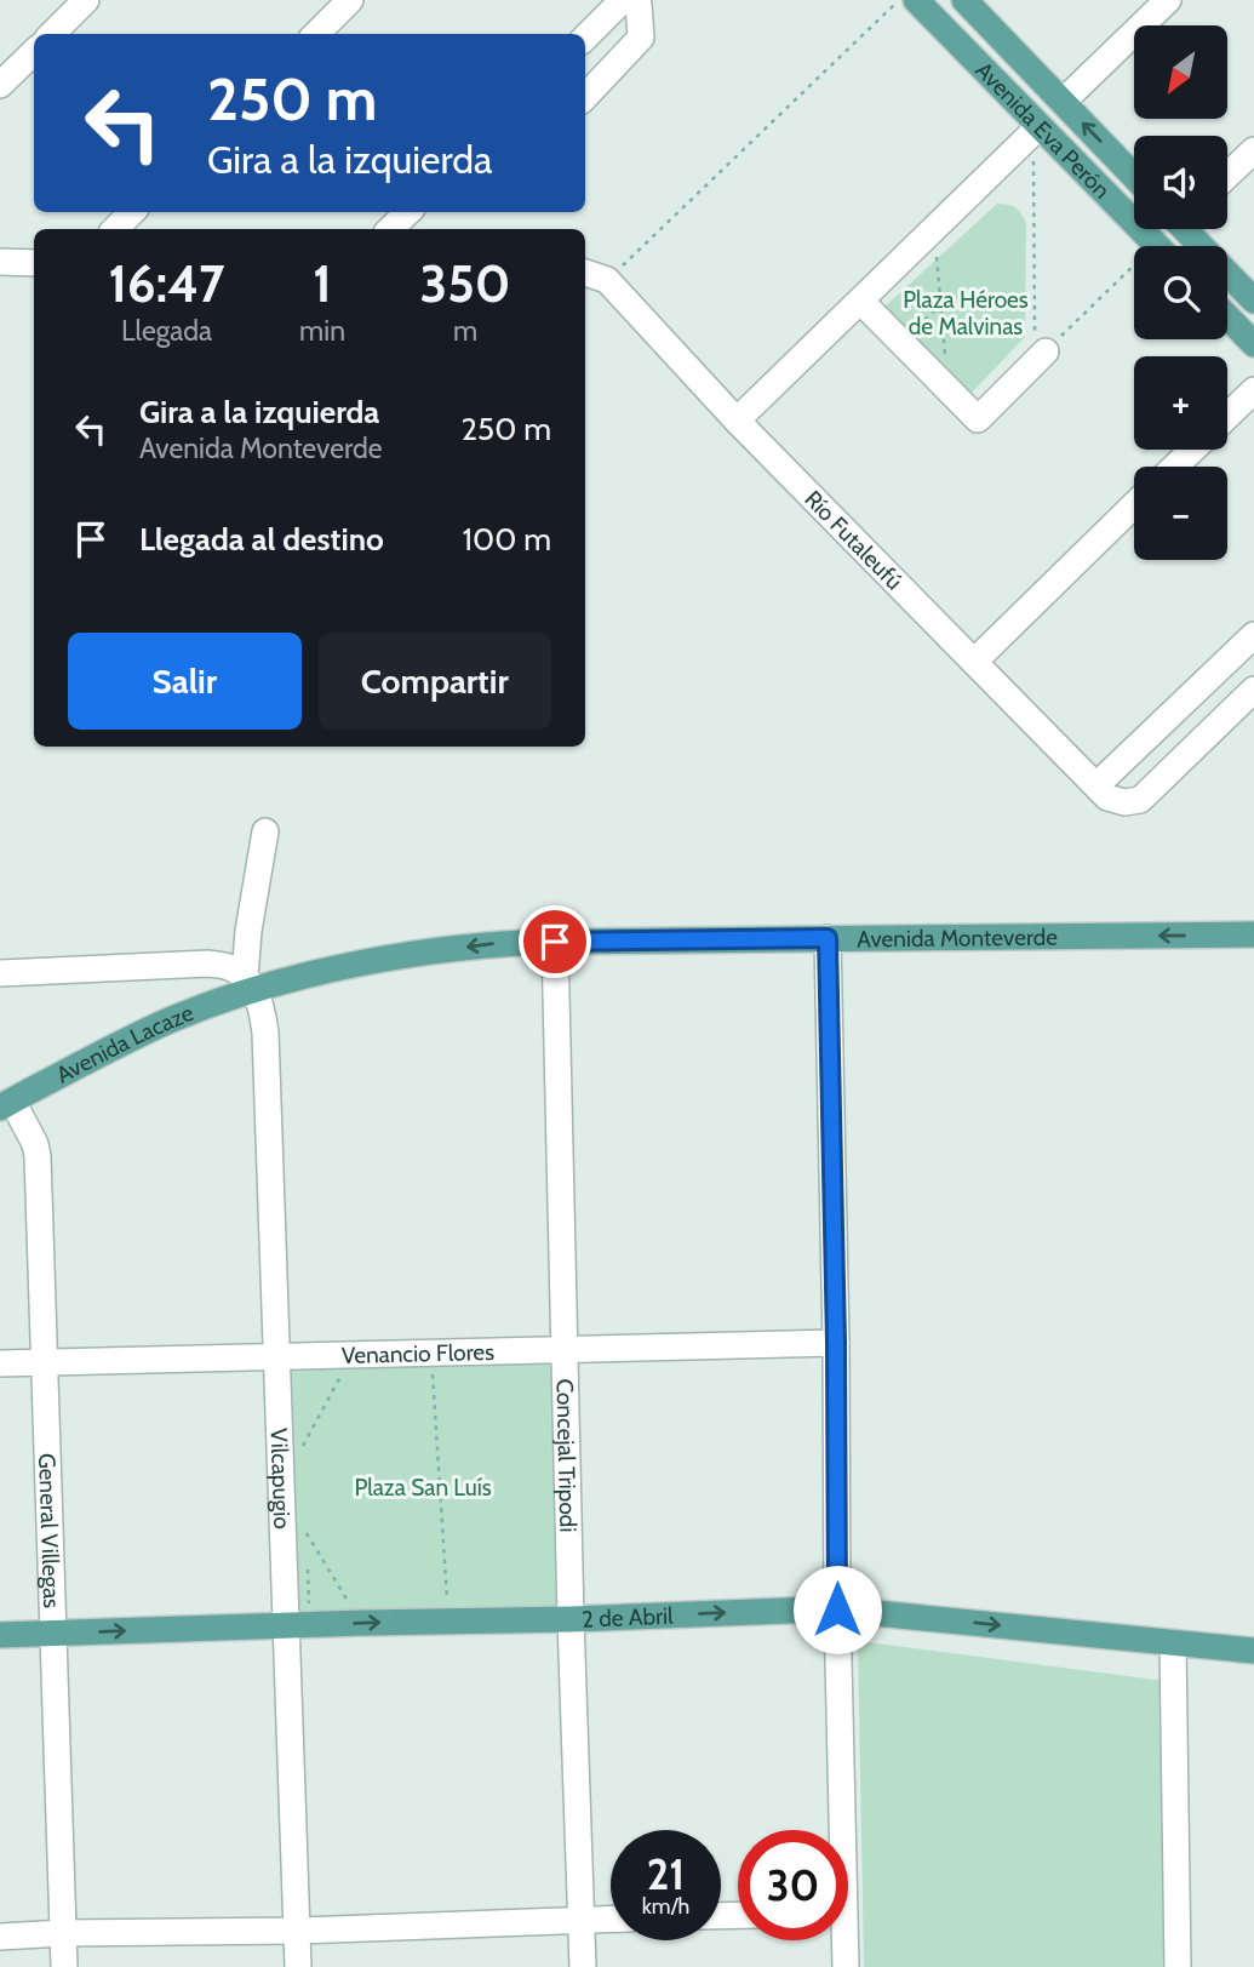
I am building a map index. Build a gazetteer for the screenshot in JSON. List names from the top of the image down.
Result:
{
  "streets": {
    "main road": [
      "Avenida Eva Perón",
      "Avenida Monteverde",
      "Avenida Lacaze",
      "2 de Abril"
    ],
    "street": [
      "Río Futaleufú",
      "Venancio Flores",
      "Concejal Tripodi",
      "Vilcapugio",
      "General Villegas"
    ]
  },
  "crossings": [
    ["Avenida Monteverde", "Avenida Lacaze"],
    ["Avenida Monteverde", "Concejal Tripodi"],
    ["Avenida Monteverde", "Vilcapugio"],
    ["Avenida Lacaze", "Vilcapugio"],
    ["Avenida Lacaze", "General Villegas"],
    ["Venancio Flores", "Concejal Tripodi"],
    ["Venancio Flores", "Vilcapugio"],
    ["Venancio Flores", "General Villegas"],
    ["Concejal Tripodi", "2 de Abril"],
    ["Vilcapugio", "2 de Abril"],
    ["General Villegas", "2 de Abril"]
  ],
  "one_way": ["Avenida Monteverde", "2 de Abril"],
  "parks": ["Plaza Héroes de Malvinas", "Plaza San Luís"],
  "north": "bottom left",
  "page": {
    "map_buttons": ["+", "−"],
    "turn": ["250 m", "Gira a la izquierda"],
    "eta": [
      "16:47",
      "Llegada",
      "1",
      "min",
      "350",
      "m"
    ],
    "list": [
      {
        "name": "Gira a la izquierda",
        "note": "Avenida Monteverde",
        "value": "250 m"
      },
      {
        "name": "Llegada al destino",
        "value": "100 m"
      }
    ],
    "buttons": ["Salir", "Compartir"],
    "speed": "21 km/h",
    "limit": "30"
  }
}
